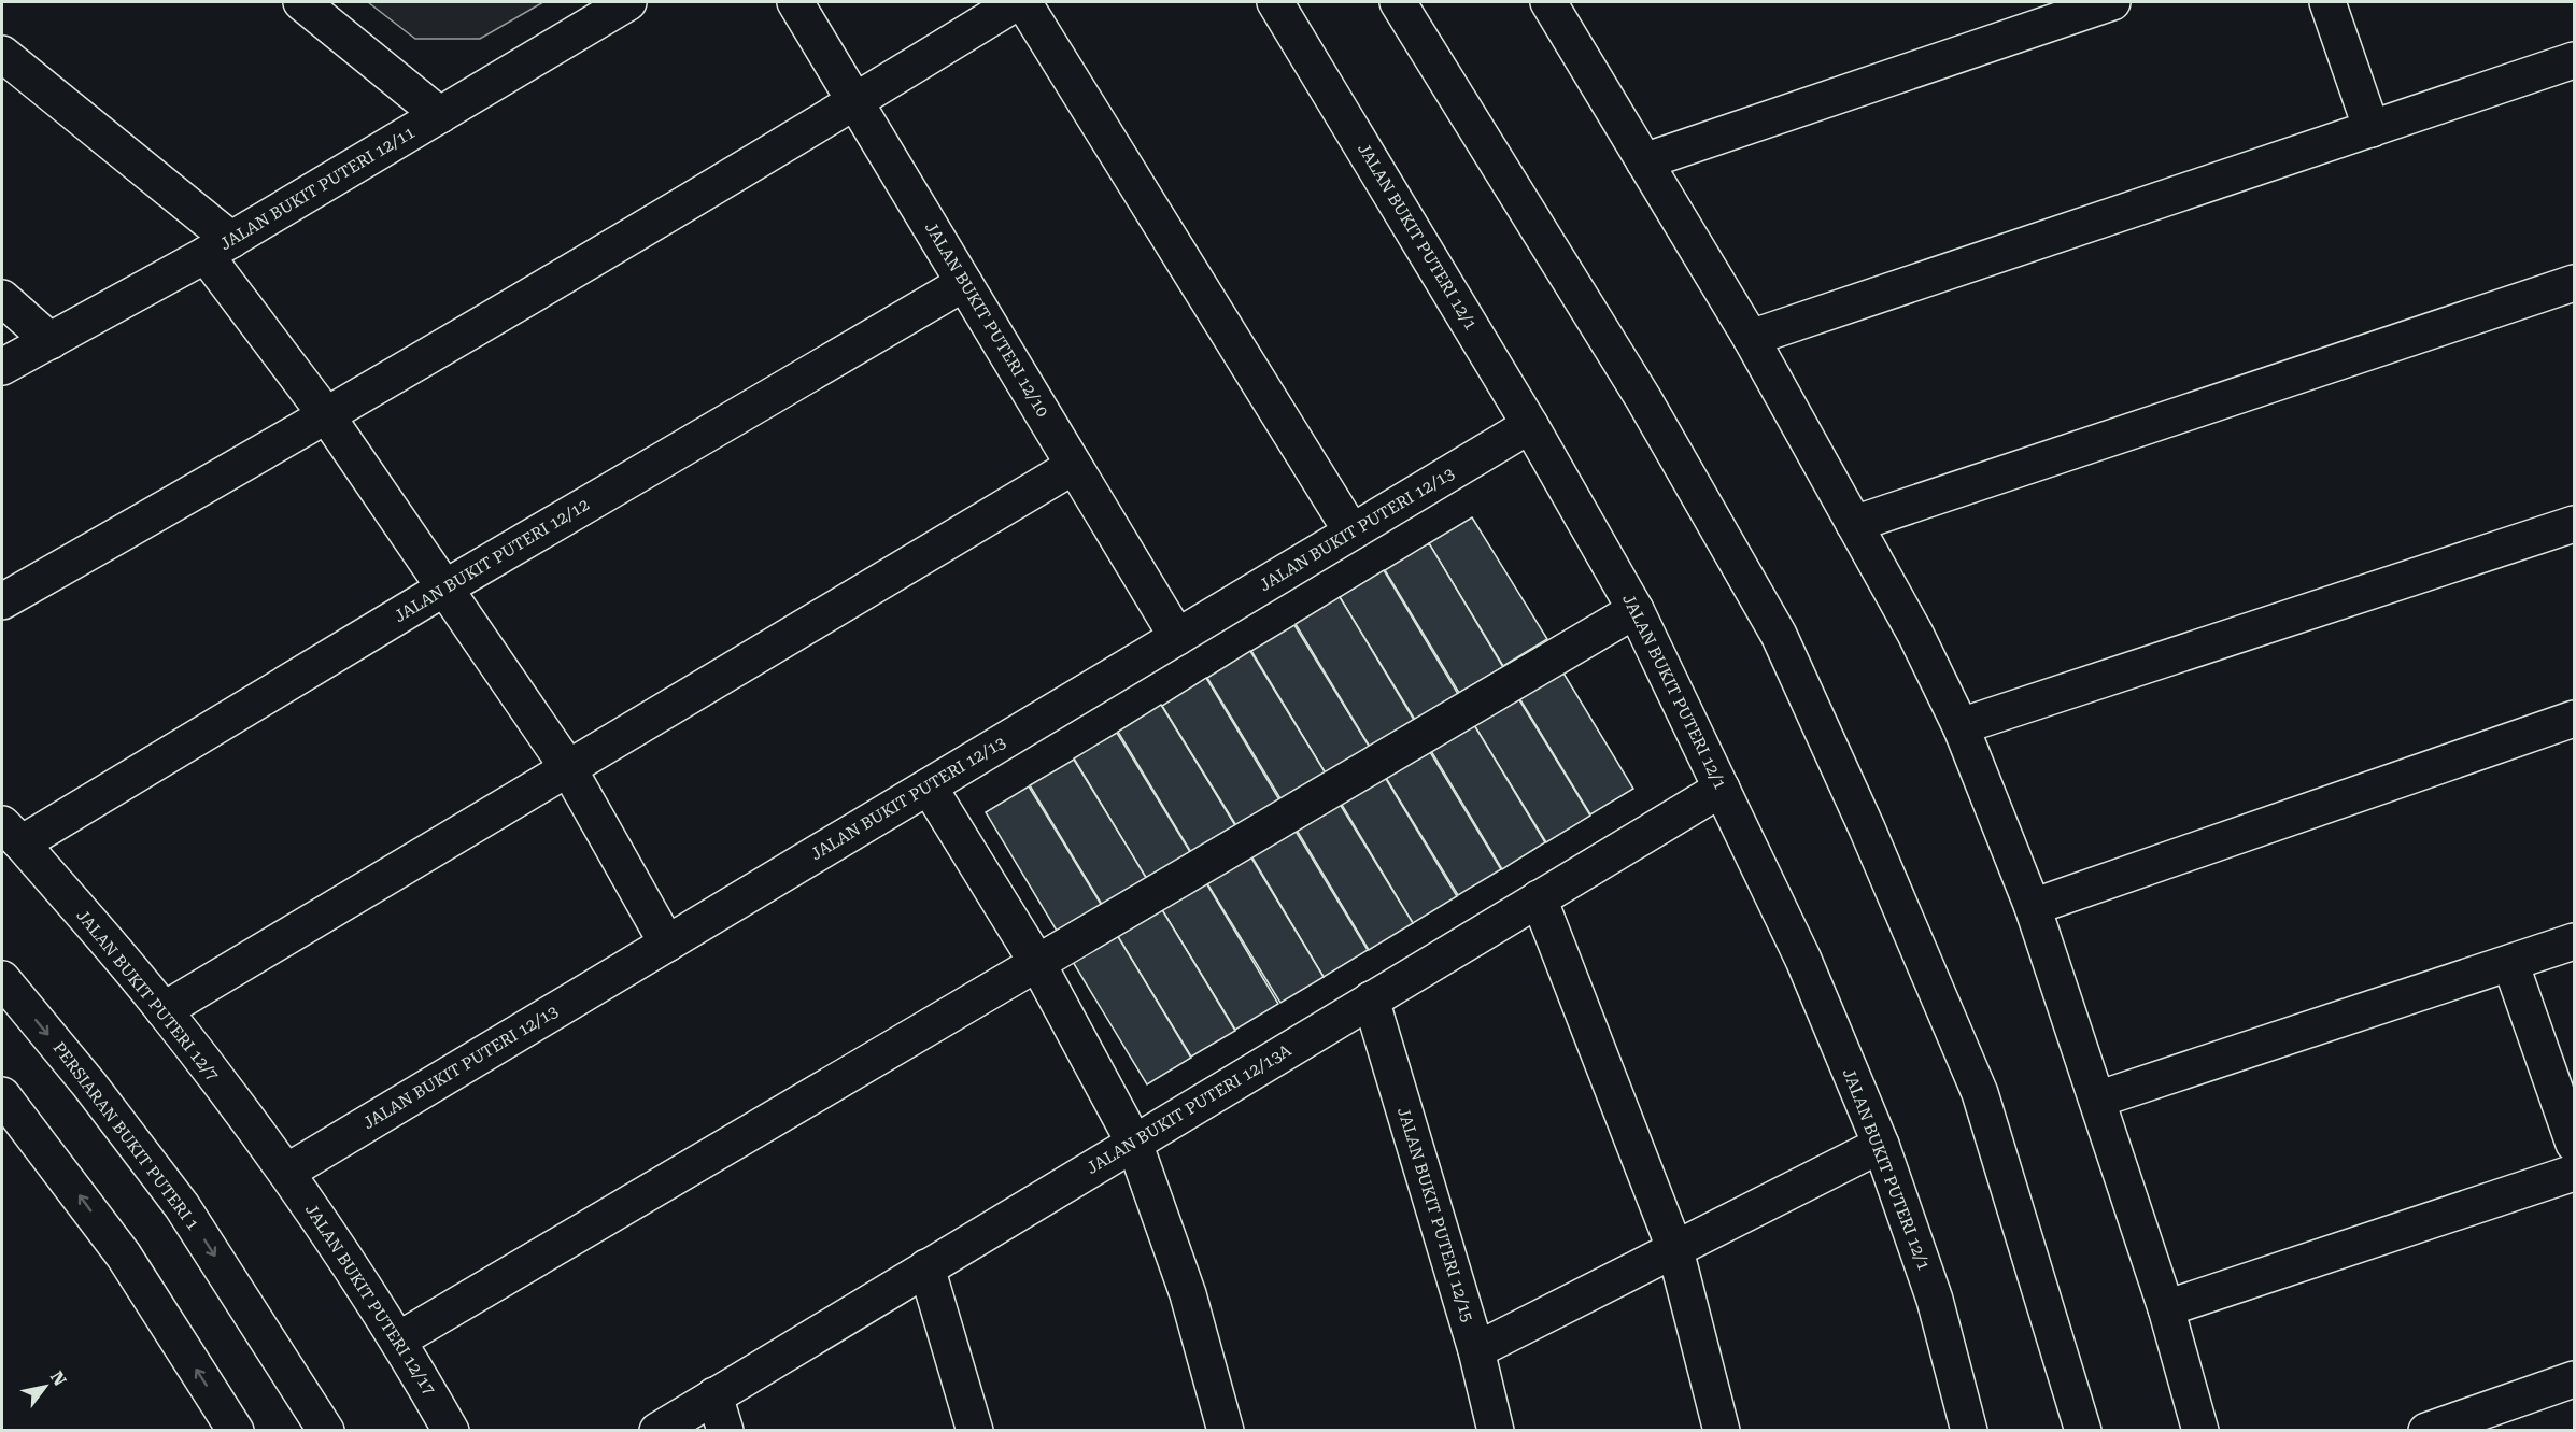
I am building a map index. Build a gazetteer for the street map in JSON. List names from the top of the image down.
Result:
{
  "streets": {
    "street": [
      "JALAN BUKIT PUTERI 12/11",
      "JALAN BUKIT PUTERI 12/1",
      "JALAN BUKIT PUTERI 12/10",
      "JALAN BUKIT PUTERI 12/13",
      "JALAN BUKIT PUTERI 12/12",
      "JALAN BUKIT PUTERI 12/7",
      "JALAN BUKIT PUTERI 12/13A",
      "PERSIARAN BUKIT PUTERI 1",
      "JALAN BUKIT PUTERI 12/15",
      "JALAN BUKIT PUTERI 12/17"
    ]
  },
  "crossings": [
    ["JALAN BUKIT PUTERI 12/1", "JALAN BUKIT PUTERI 12/13"],
    ["JALAN BUKIT PUTERI 12/1", "JALAN BUKIT PUTERI 12/13A"],
    ["JALAN BUKIT PUTERI 12/10", "JALAN BUKIT PUTERI 12/13"],
    ["JALAN BUKIT PUTERI 12/10", "JALAN BUKIT PUTERI 12/12"],
    ["JALAN BUKIT PUTERI 12/13", "JALAN BUKIT PUTERI 12/7"],
    ["JALAN BUKIT PUTERI 12/13", "JALAN BUKIT PUTERI 12/17"],
    ["JALAN BUKIT PUTERI 12/12", "JALAN BUKIT PUTERI 12/7"],
    ["JALAN BUKIT PUTERI 12/7", "JALAN BUKIT PUTERI 12/17"],
    ["JALAN BUKIT PUTERI 12/13A", "JALAN BUKIT PUTERI 12/15"]
  ],
  "north": "top right"
}
